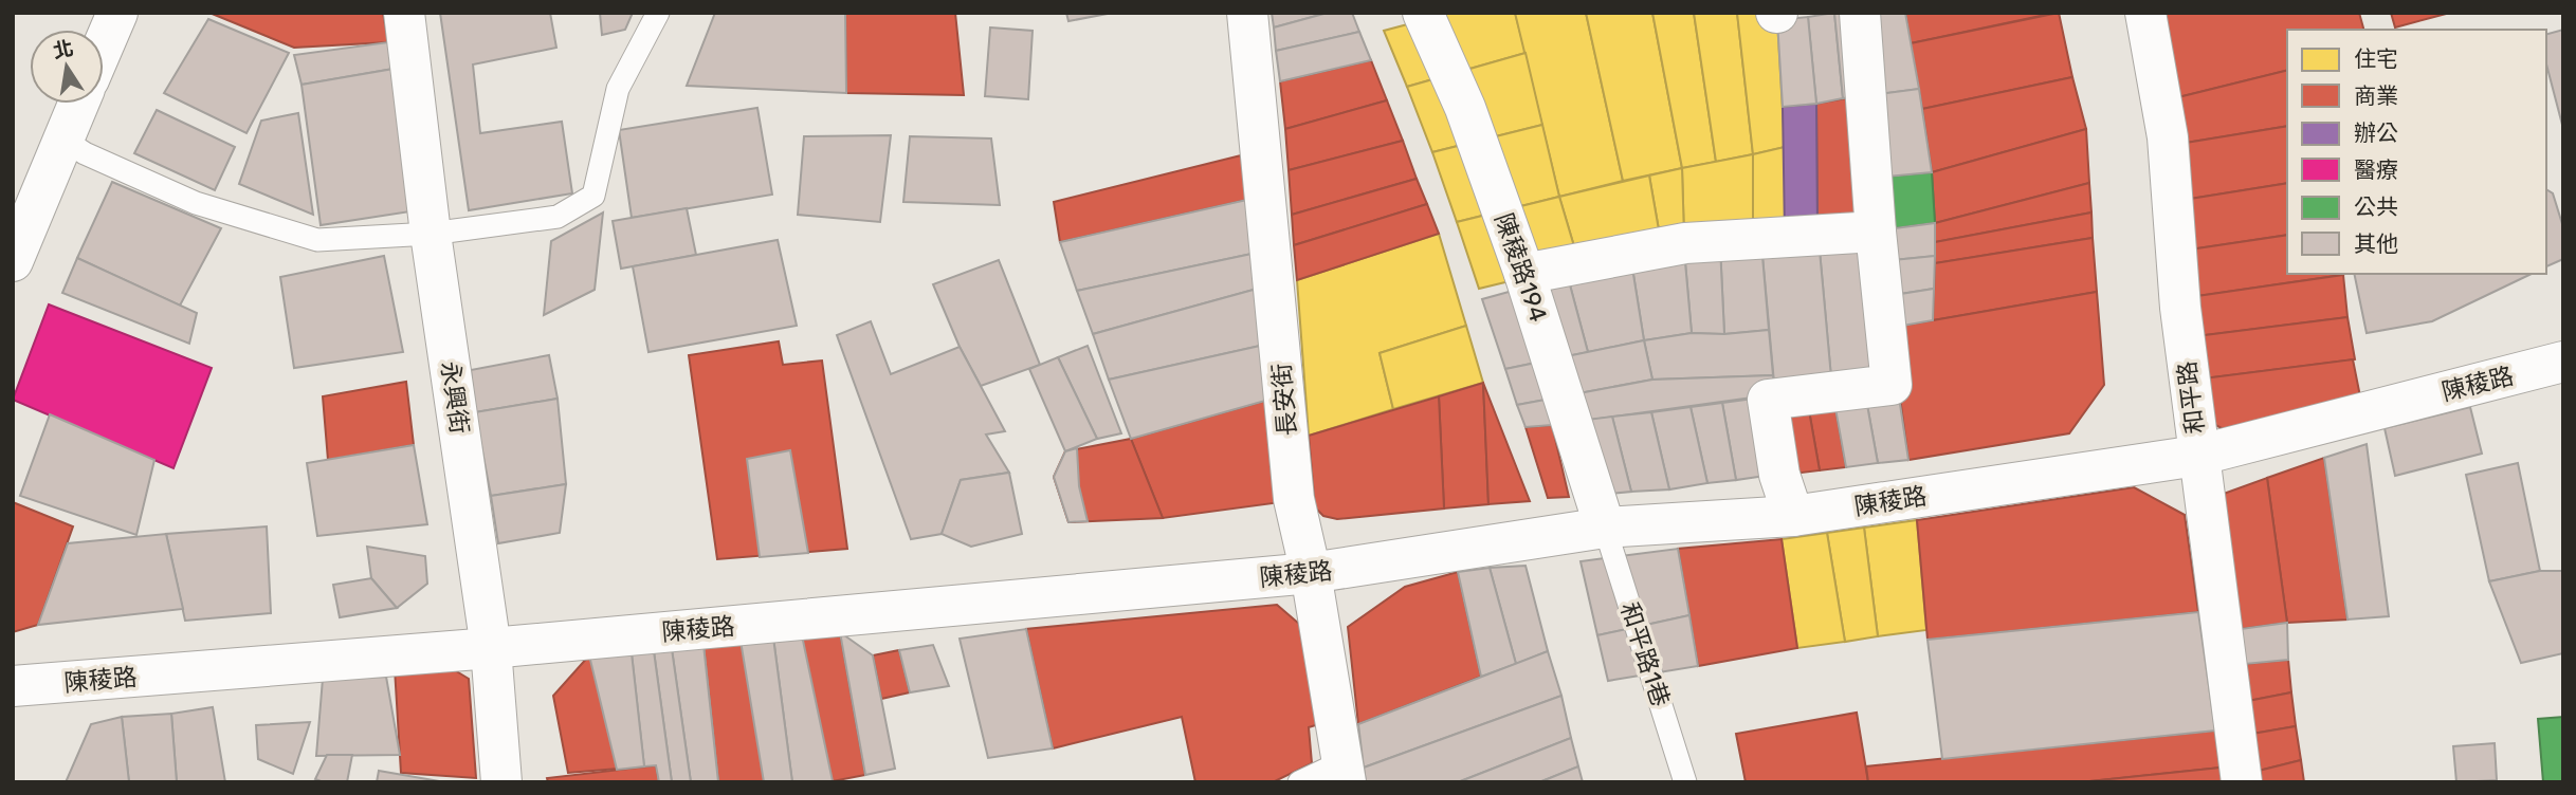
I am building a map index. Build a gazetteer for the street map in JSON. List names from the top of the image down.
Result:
{
  "streets": {
    "street": [
      "陳稜路194",
      "陳稜路",
      "永興街",
      "和平路",
      "長安街"
    ],
    "lane": ["和平路1巷"]
  },
  "crossings": [
    ["陳稜路194", "陳稜路"],
    ["陳稜路194", "和平路1巷"],
    ["陳稜路", "永興街"],
    ["陳稜路", "和平路"],
    ["陳稜路", "長安街"],
    ["陳稜路", "和平路1巷"]
  ],
  "legend": [
    "住宅",
    "商業",
    "辦公",
    "醫療",
    "公共",
    "其他"
  ],
  "north": "top"
}
